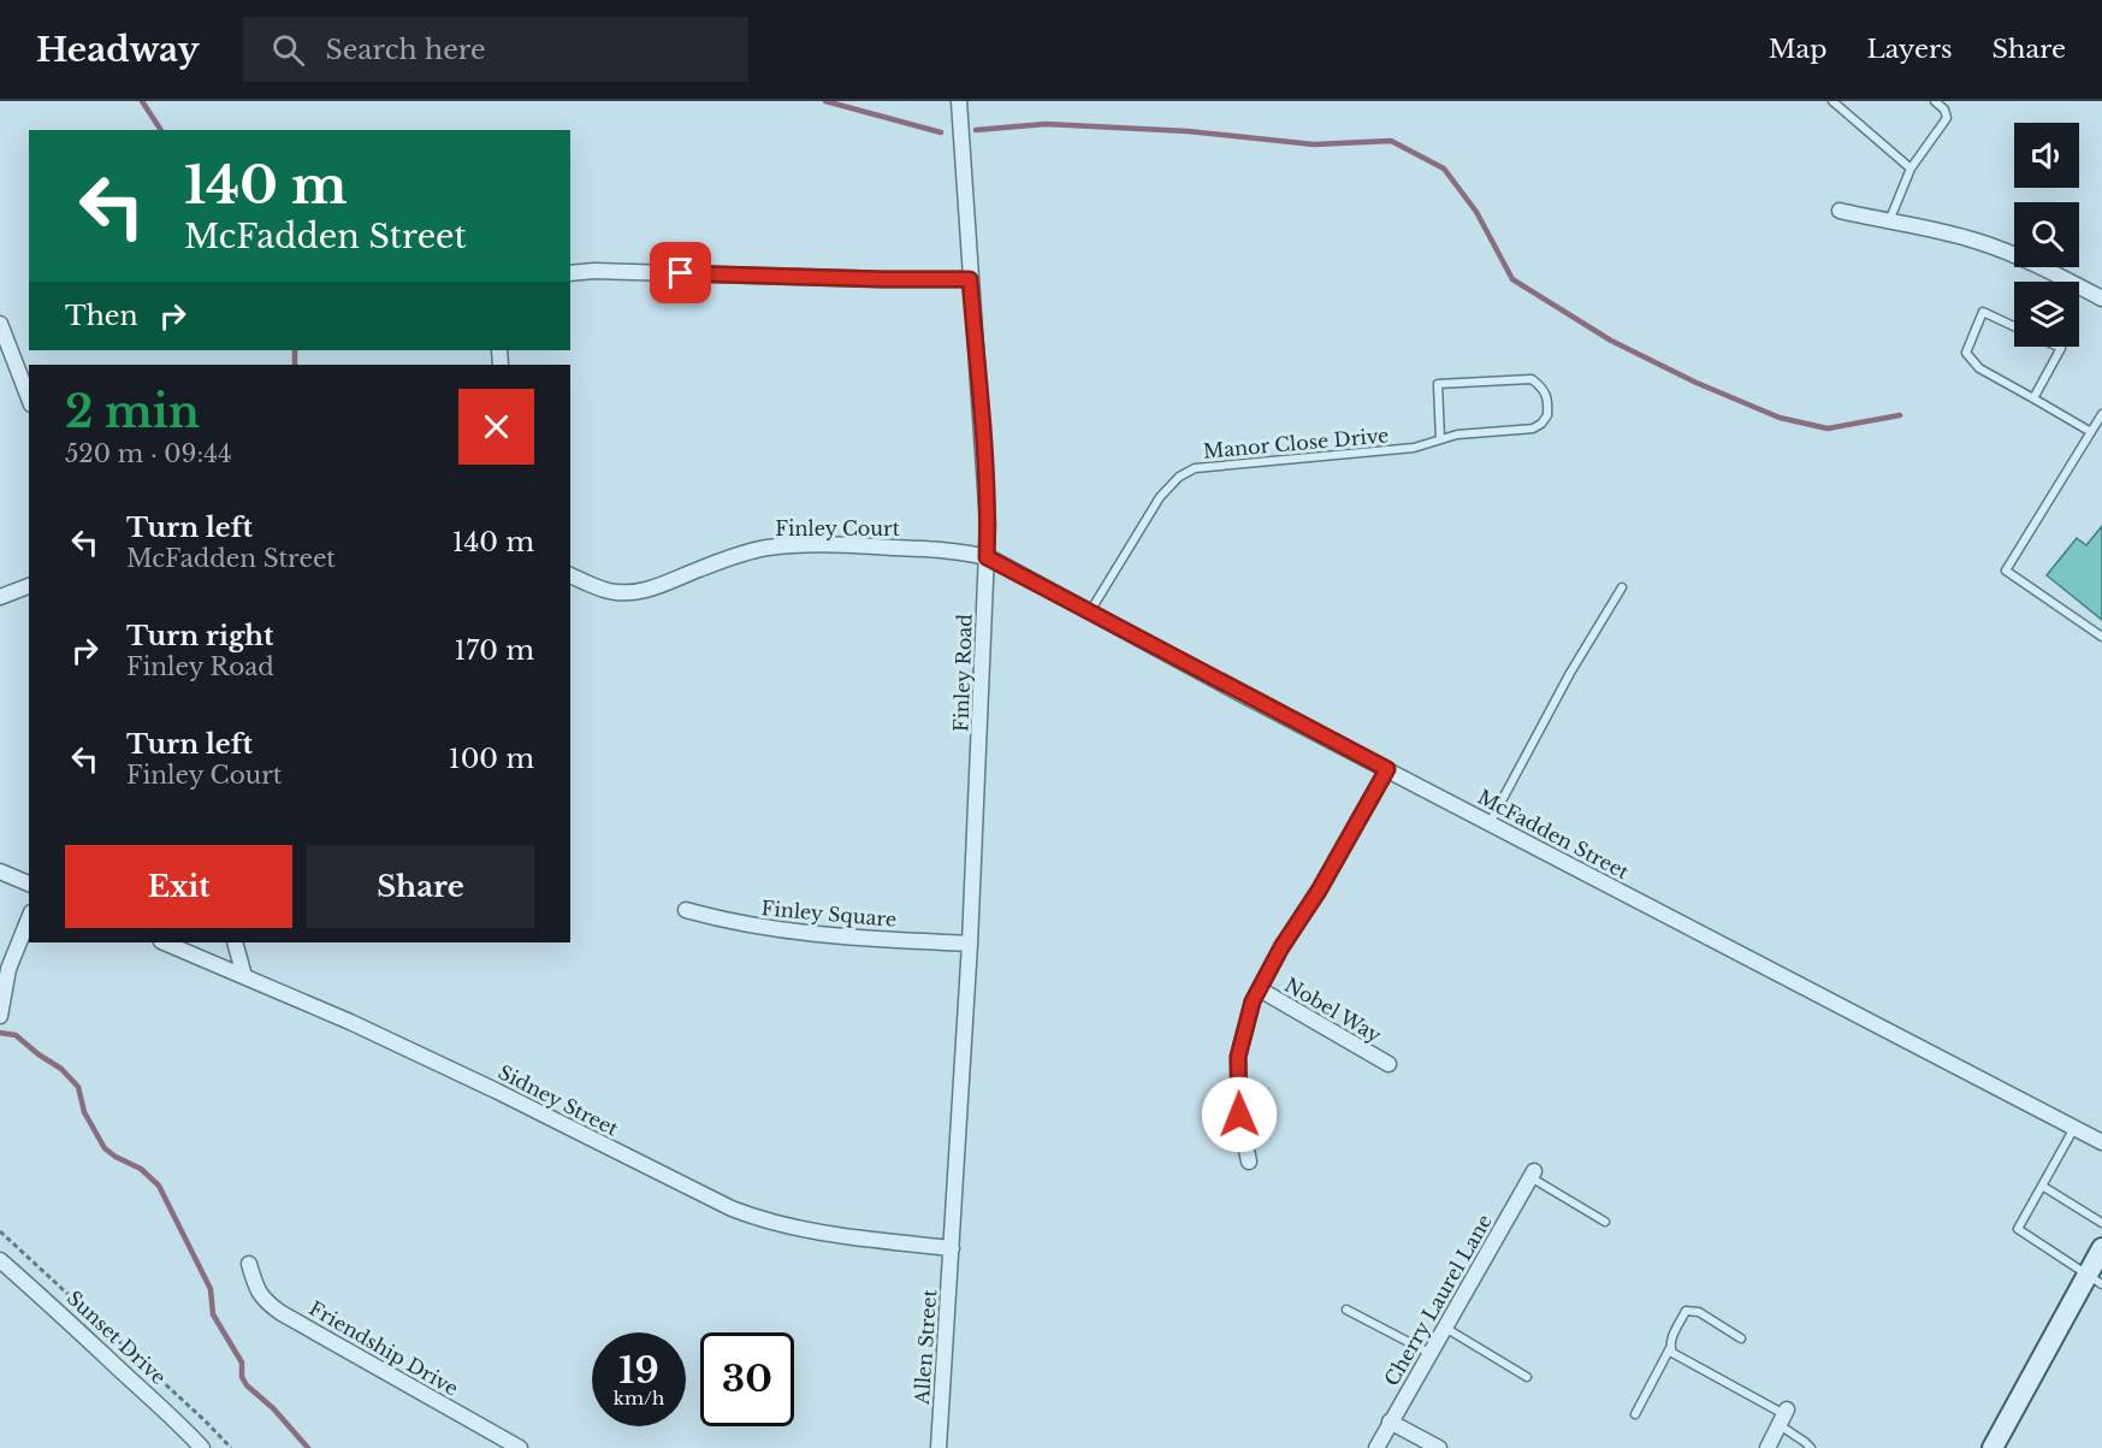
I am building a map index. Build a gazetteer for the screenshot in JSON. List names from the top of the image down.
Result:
{
  "streets": {
    "street": [
      "Finley Court",
      "Finley Road",
      "McFadden Street",
      "Finley Square",
      "Nobel Way",
      "Sidney Street",
      "Cherry Laurel Lane",
      "Sunset Drive",
      "Allen Street",
      "Friendship Drive"
    ],
    "lane": ["Manor Close Drive"]
  },
  "crossings": [
    ["Manor Close Drive", "McFadden Street"],
    ["Finley Court", "Finley Road"],
    ["Finley Court", "McFadden Street"],
    ["Finley Road", "McFadden Street"],
    ["Finley Road", "Finley Square"],
    ["Finley Road", "Sidney Street"],
    ["Finley Road", "Allen Street"],
    ["Sidney Street", "Allen Street"]
  ],
  "page": {
    "header": "Headway",
    "search": "Search here",
    "nav": ["Map", "Layers", "Share"],
    "turn": ["140 m", "McFadden Street"],
    "then": "Then",
    "heading": ["2 min", "520 m · 09:44"],
    "list": [
      {
        "name": "Turn left",
        "note": "McFadden Street",
        "value": "140 m"
      },
      {
        "name": "Turn right",
        "note": "Finley Road",
        "value": "170 m"
      },
      {
        "name": "Turn left",
        "note": "Finley Court",
        "value": "100 m"
      }
    ],
    "buttons": ["Exit", "Share"],
    "speed": "19 km/h",
    "limit": "30"
  }
}
